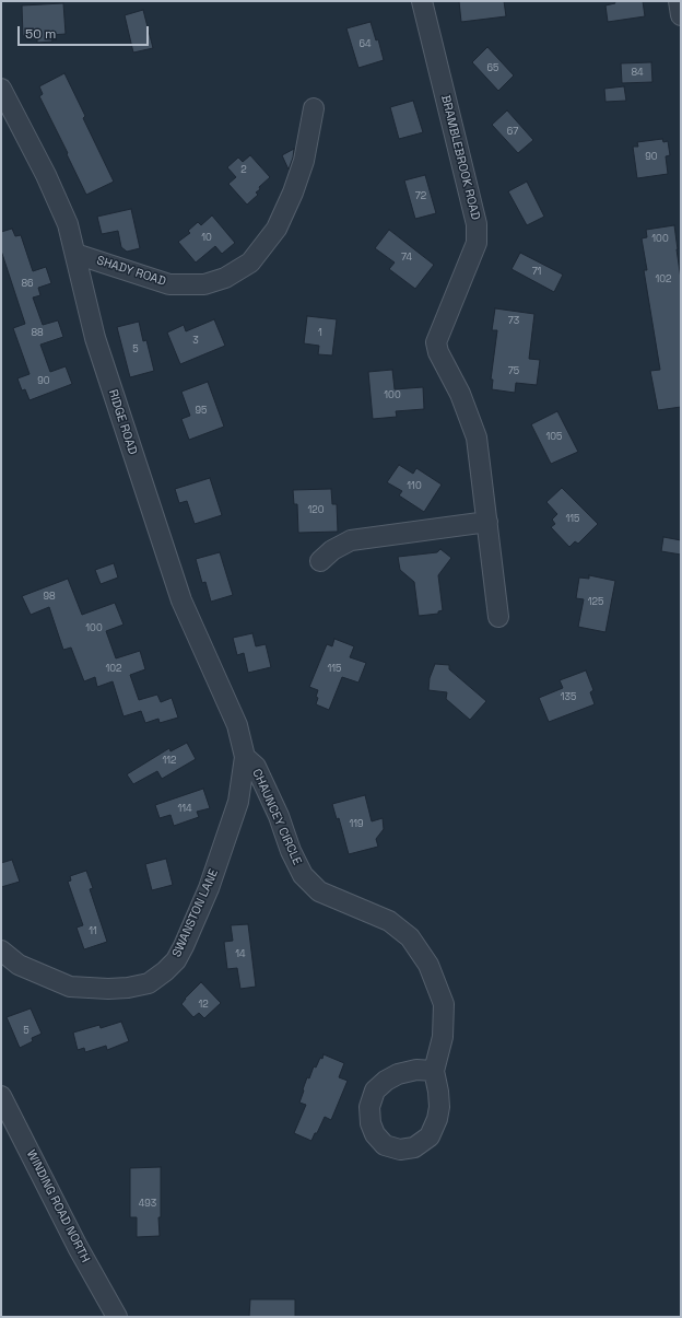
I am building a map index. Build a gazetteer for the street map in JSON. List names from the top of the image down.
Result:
{
  "streets": {
    "street": [
      "BRAMBLEBROOK ROAD",
      "SHADY ROAD",
      "RIDGE ROAD",
      "CHAUNCEY CIRCLE",
      "SWANSTON LANE",
      "WINDING ROAD NORTH"
    ]
  },
  "crossings": [
    ["SHADY ROAD", "RIDGE ROAD"],
    ["RIDGE ROAD", "CHAUNCEY CIRCLE"],
    ["RIDGE ROAD", "SWANSTON LANE"],
    ["CHAUNCEY CIRCLE", "SWANSTON LANE"]
  ],
  "house_numbers": [
    "64",
    "65",
    "84",
    "67",
    "90",
    "2",
    "72",
    "10",
    "100",
    "74",
    "71",
    "102",
    "86",
    "73",
    "88",
    "1",
    "3",
    "5",
    "75",
    "90",
    "100",
    "95",
    "105",
    "110",
    "120",
    "115",
    "98",
    "125",
    "100",
    "102",
    "115",
    "135",
    "112",
    "114",
    "119",
    "11",
    "14",
    "12",
    "5",
    "493"
  ],
  "scale_bar": "50 m"
}
